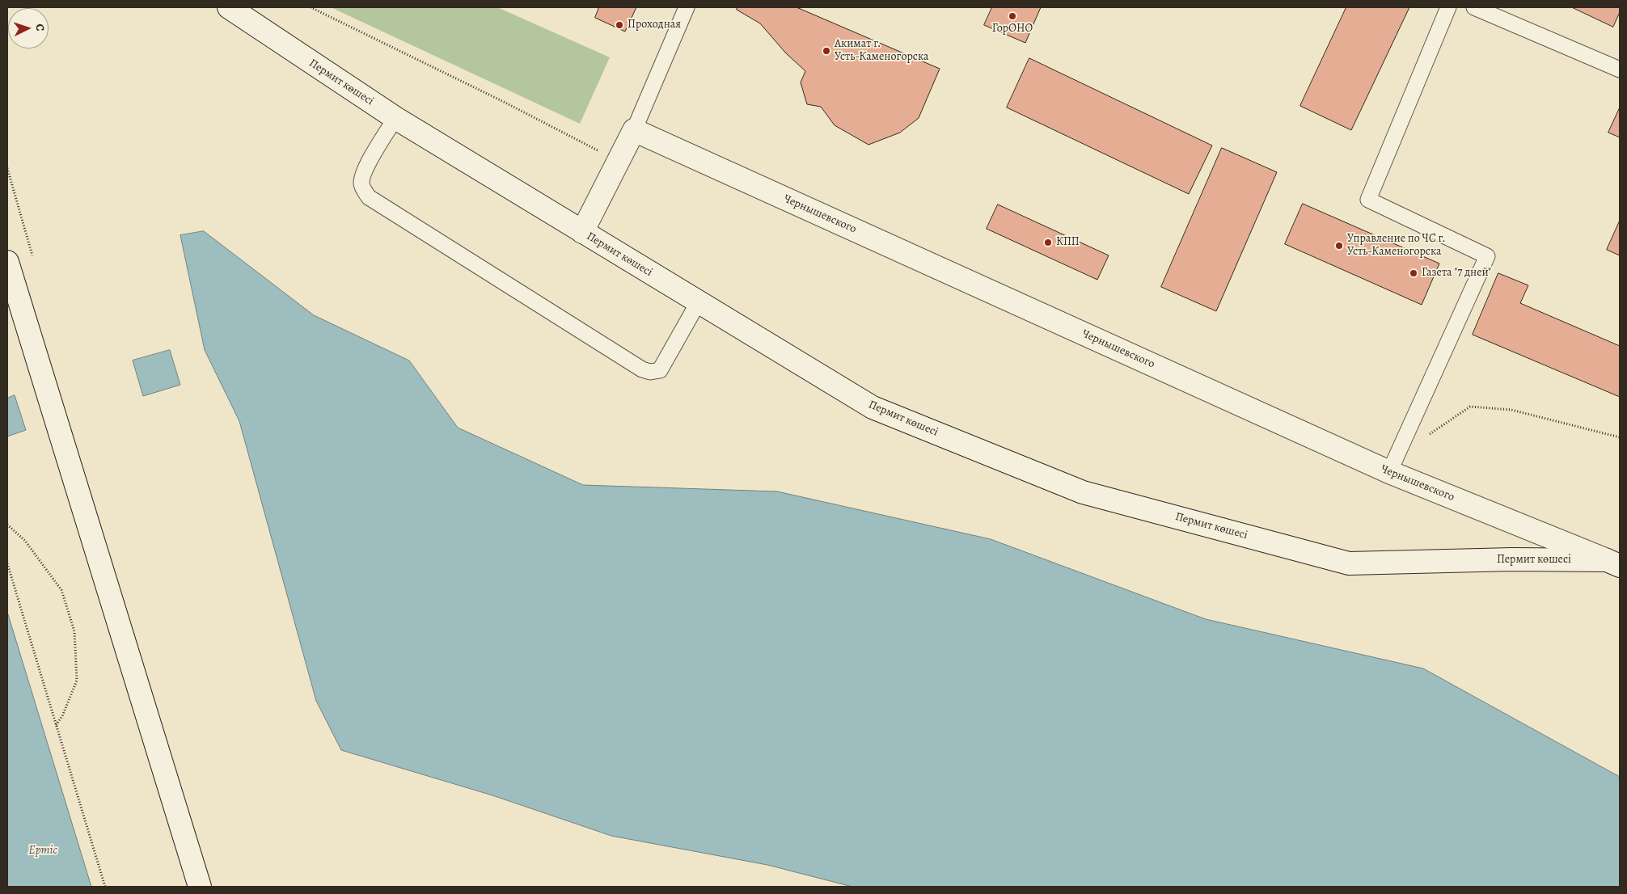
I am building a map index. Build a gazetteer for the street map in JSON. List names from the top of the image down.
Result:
{
  "streets": {
    "main road": ["Пермит көшесі", "Чернышевского"]
  },
  "crossings": [
    ["Пермит көшесі", "Чернышевского"]
  ],
  "water": ["Ертіс"],
  "places": [
    "ГорОНО",
    "Проходная",
    "Акимат г. Усть-Каменогорска",
    "КПП",
    "Управление по ЧС г. Усть-Каменогорска",
    "Газета \"7 дней\""
  ],
  "north": "right"
}
